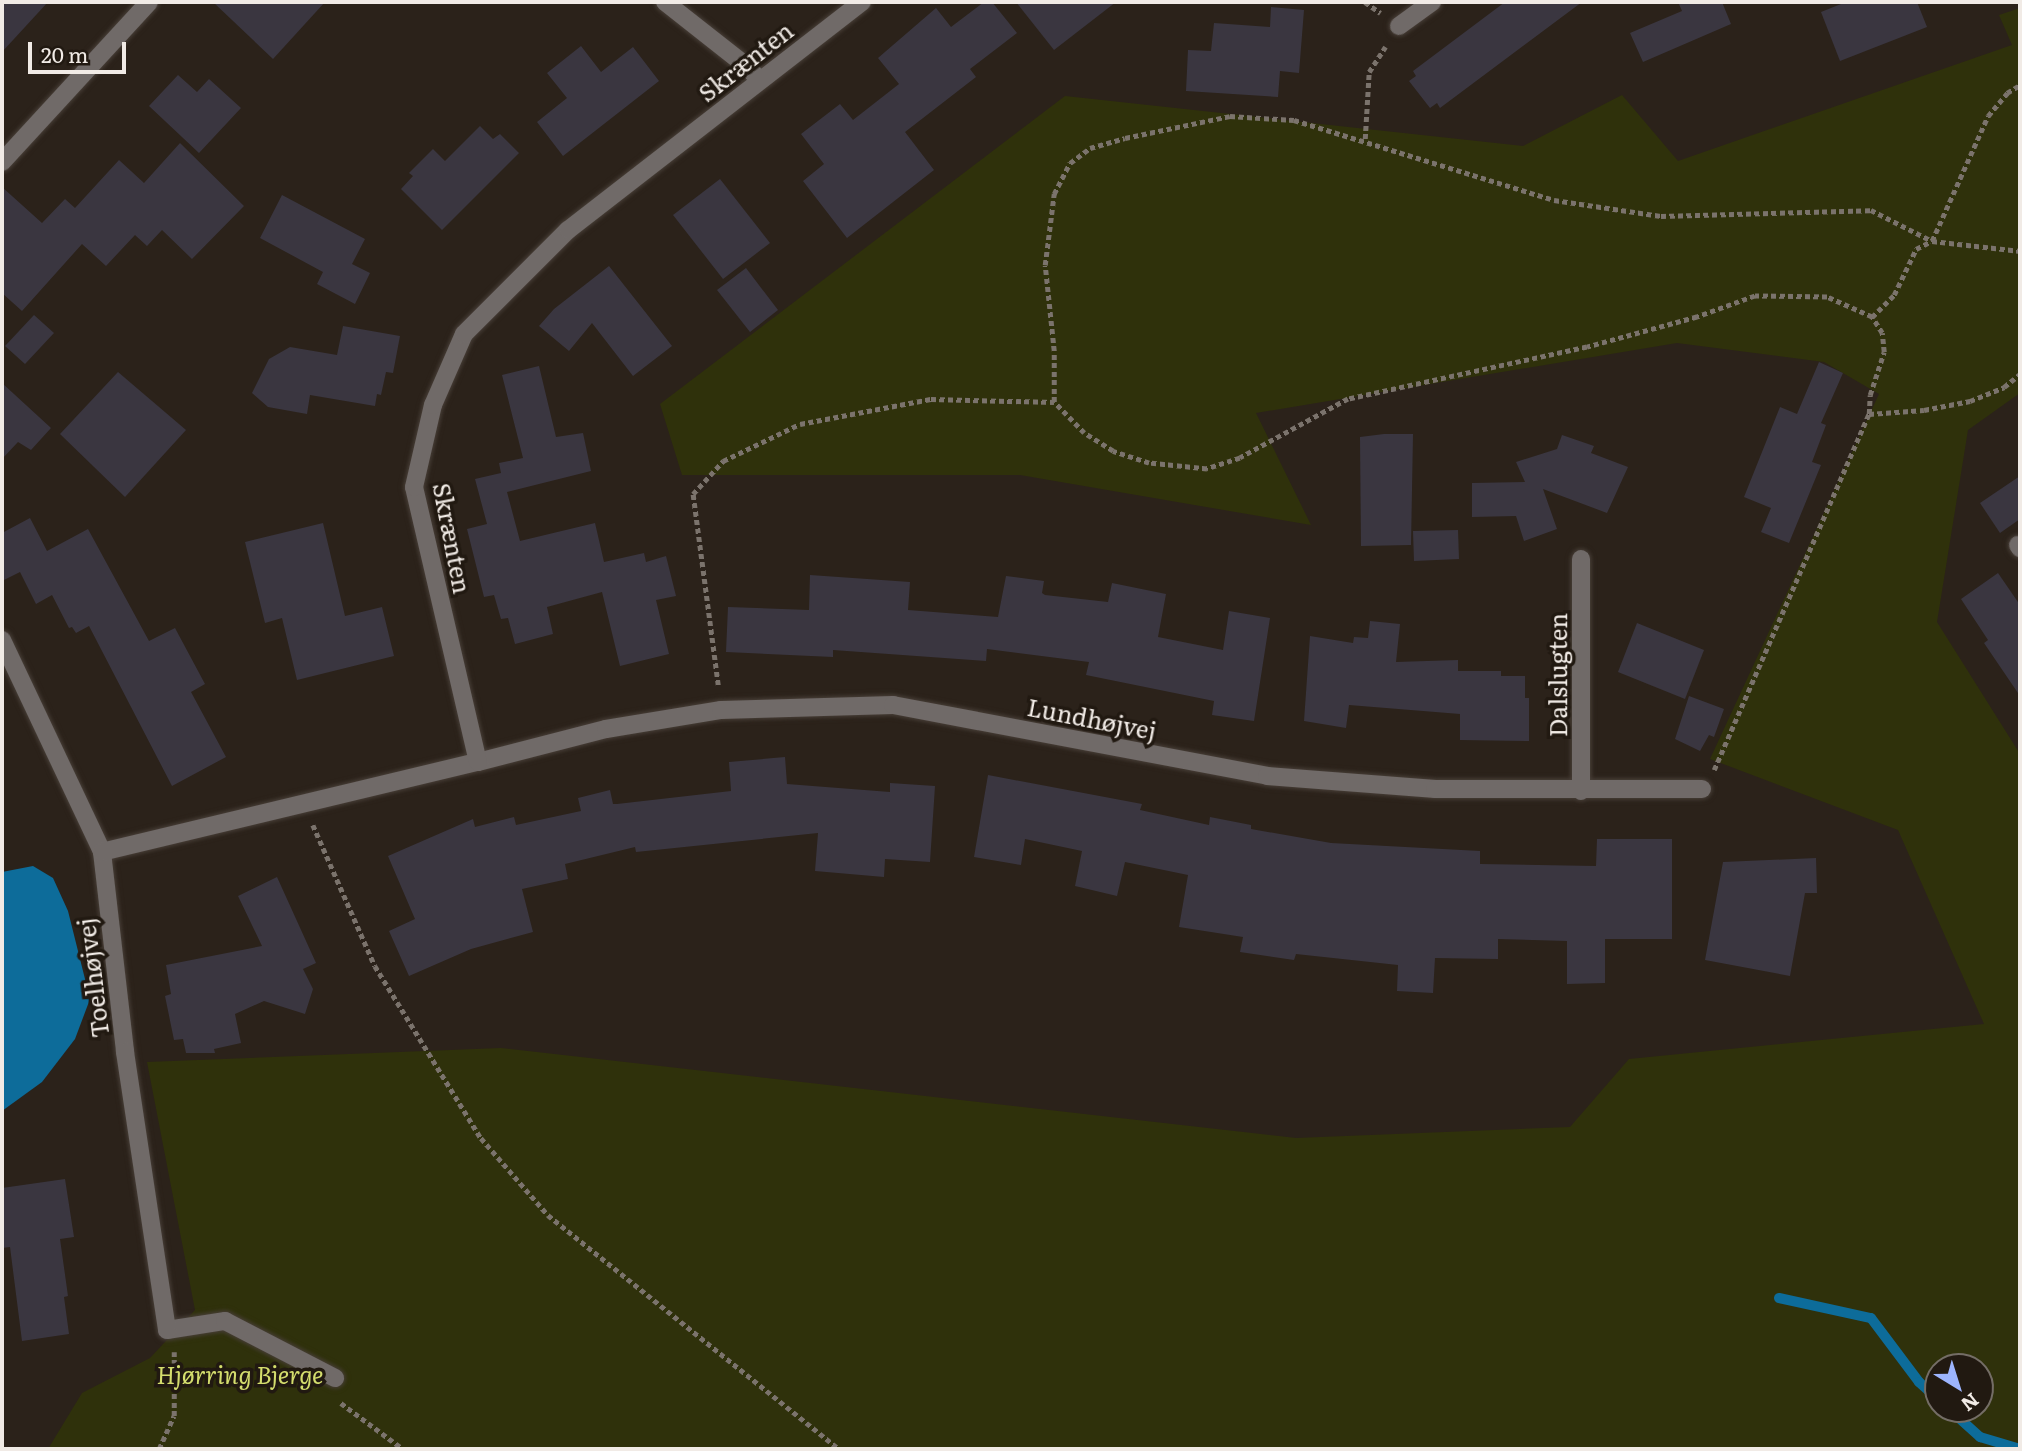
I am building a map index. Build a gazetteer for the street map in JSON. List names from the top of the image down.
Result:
{
  "streets": {
    "street": [
      "Skrænten",
      "Dalslugten",
      "Lundhøjvej",
      "Toelhøjvej"
    ]
  },
  "crossings": [
    ["Skrænten", "Lundhøjvej"],
    ["Dalslugten", "Lundhøjvej"]
  ],
  "parks": ["Hjørring Bjerge"],
  "scale_bar": "20 m",
  "north": "bottom right"
}
